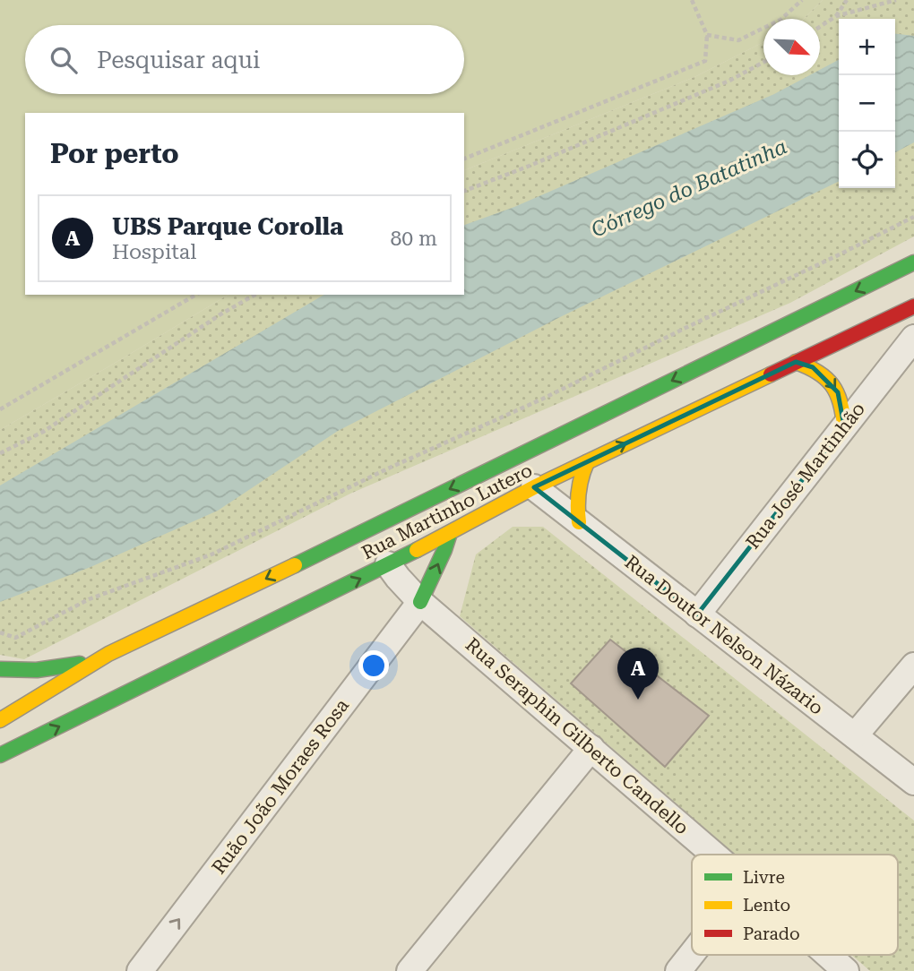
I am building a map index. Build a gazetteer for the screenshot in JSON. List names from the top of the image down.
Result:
{
  "streets": {
    "main road": ["Rua Martinho Lutero"],
    "street": [
      "Rua José Martinhão",
      "Rua Doutor Nelson Názario",
      "Rua Seraphin Gilberto Candello",
      "Ruão João Moraes Rosa"
    ]
  },
  "crossings": [
    ["Rua José Martinhão", "Rua Doutor Nelson Názario"],
    ["Rua Martinho Lutero", "Rua Doutor Nelson Názario"],
    ["Rua Martinho Lutero", "Rua Seraphin Gilberto Candello"],
    ["Rua Seraphin Gilberto Candello", "Ruão João Moraes Rosa"]
  ],
  "water": ["Córrego do Batatinha"],
  "legend": ["Livre", "Lento", "Parado"],
  "north": "bottom right",
  "page": {
    "map_buttons": ["+", "−"],
    "search": "Pesquisar aqui",
    "heading": "Por perto",
    "list": [
      {
        "mark": "A",
        "name": "UBS Parque Corolla",
        "note": "Hospital",
        "value": "80 m"
      }
    ],
    "pins": "A"
  }
}
